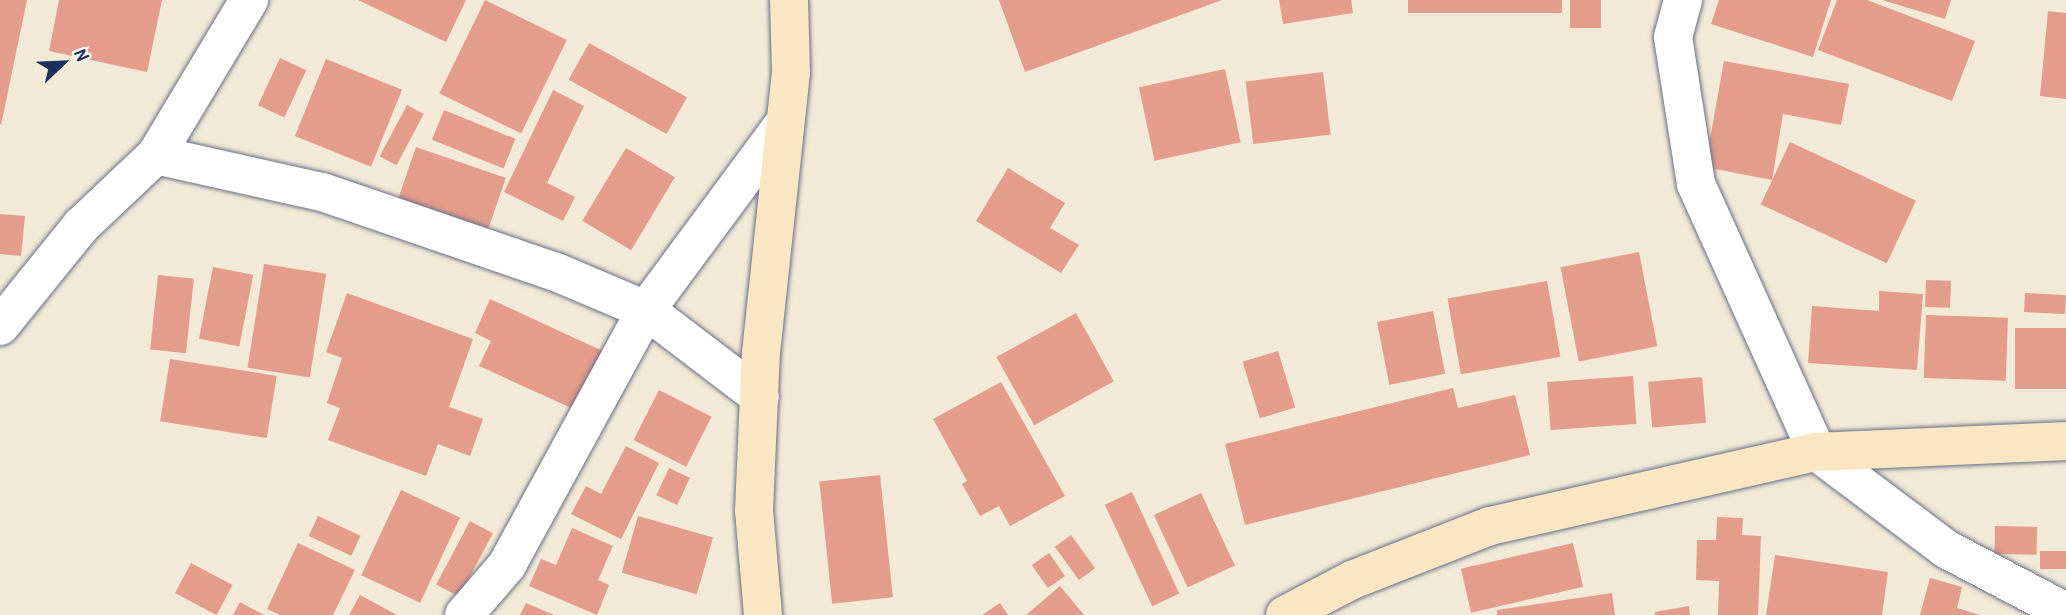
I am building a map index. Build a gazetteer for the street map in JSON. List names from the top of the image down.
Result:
{
  "north": "top right"
}
